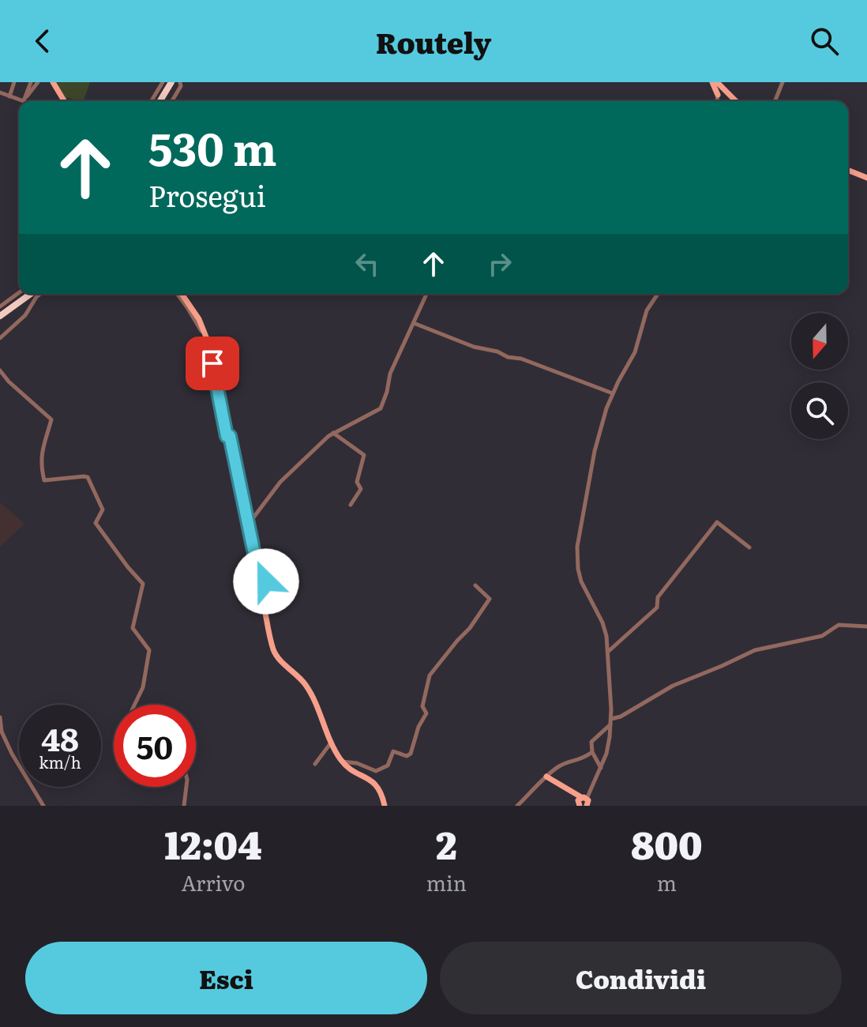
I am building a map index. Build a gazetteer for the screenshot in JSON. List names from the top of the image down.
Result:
{
  "north": "bottom",
  "page": {
    "header": "Routely",
    "turn": ["530 m", "Prosegui"],
    "speed": "48 km/h",
    "limit": "50",
    "eta": [
      "12:04",
      "Arrivo",
      "2",
      "min",
      "800",
      "m"
    ],
    "buttons": ["Esci", "Condividi"]
  }
}
